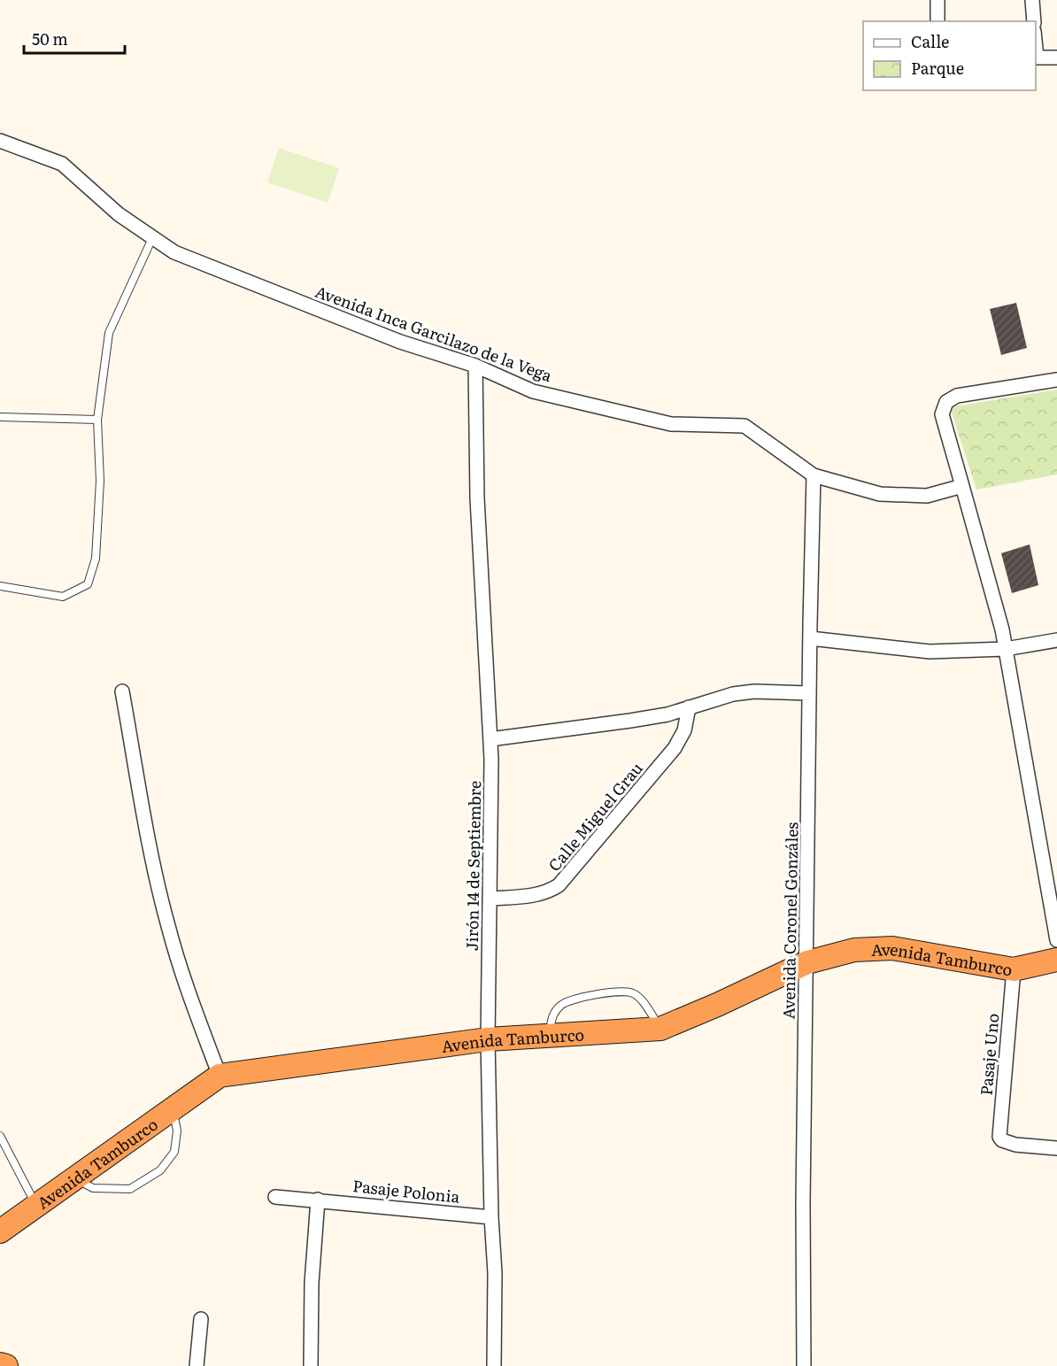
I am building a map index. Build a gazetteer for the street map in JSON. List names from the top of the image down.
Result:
{
  "streets": {
    "highway": ["Avenida Tamburco"],
    "street": [
      "Avenida Inca Garcilazo de la Vega",
      "Calle Miguel Grau",
      "Jirón 14 de Septiembre",
      "Avenida Coronel Gonzáles",
      "Pasaje Uno",
      "Pasaje Polonia"
    ]
  },
  "crossings": [
    ["Avenida Inca Garcilazo de la Vega", "Jirón 14 de Septiembre"],
    ["Avenida Inca Garcilazo de la Vega", "Avenida Coronel Gonzáles"],
    ["Calle Miguel Grau", "Jirón 14 de Septiembre"],
    ["Jirón 14 de Septiembre", "Avenida Tamburco"],
    ["Jirón 14 de Septiembre", "Pasaje Polonia"],
    ["Avenida Coronel Gonzáles", "Avenida Tamburco"],
    ["Avenida Tamburco", "Pasaje Uno"]
  ],
  "legend": ["Calle", "Parque"],
  "scale_bar": "50 m"
}
